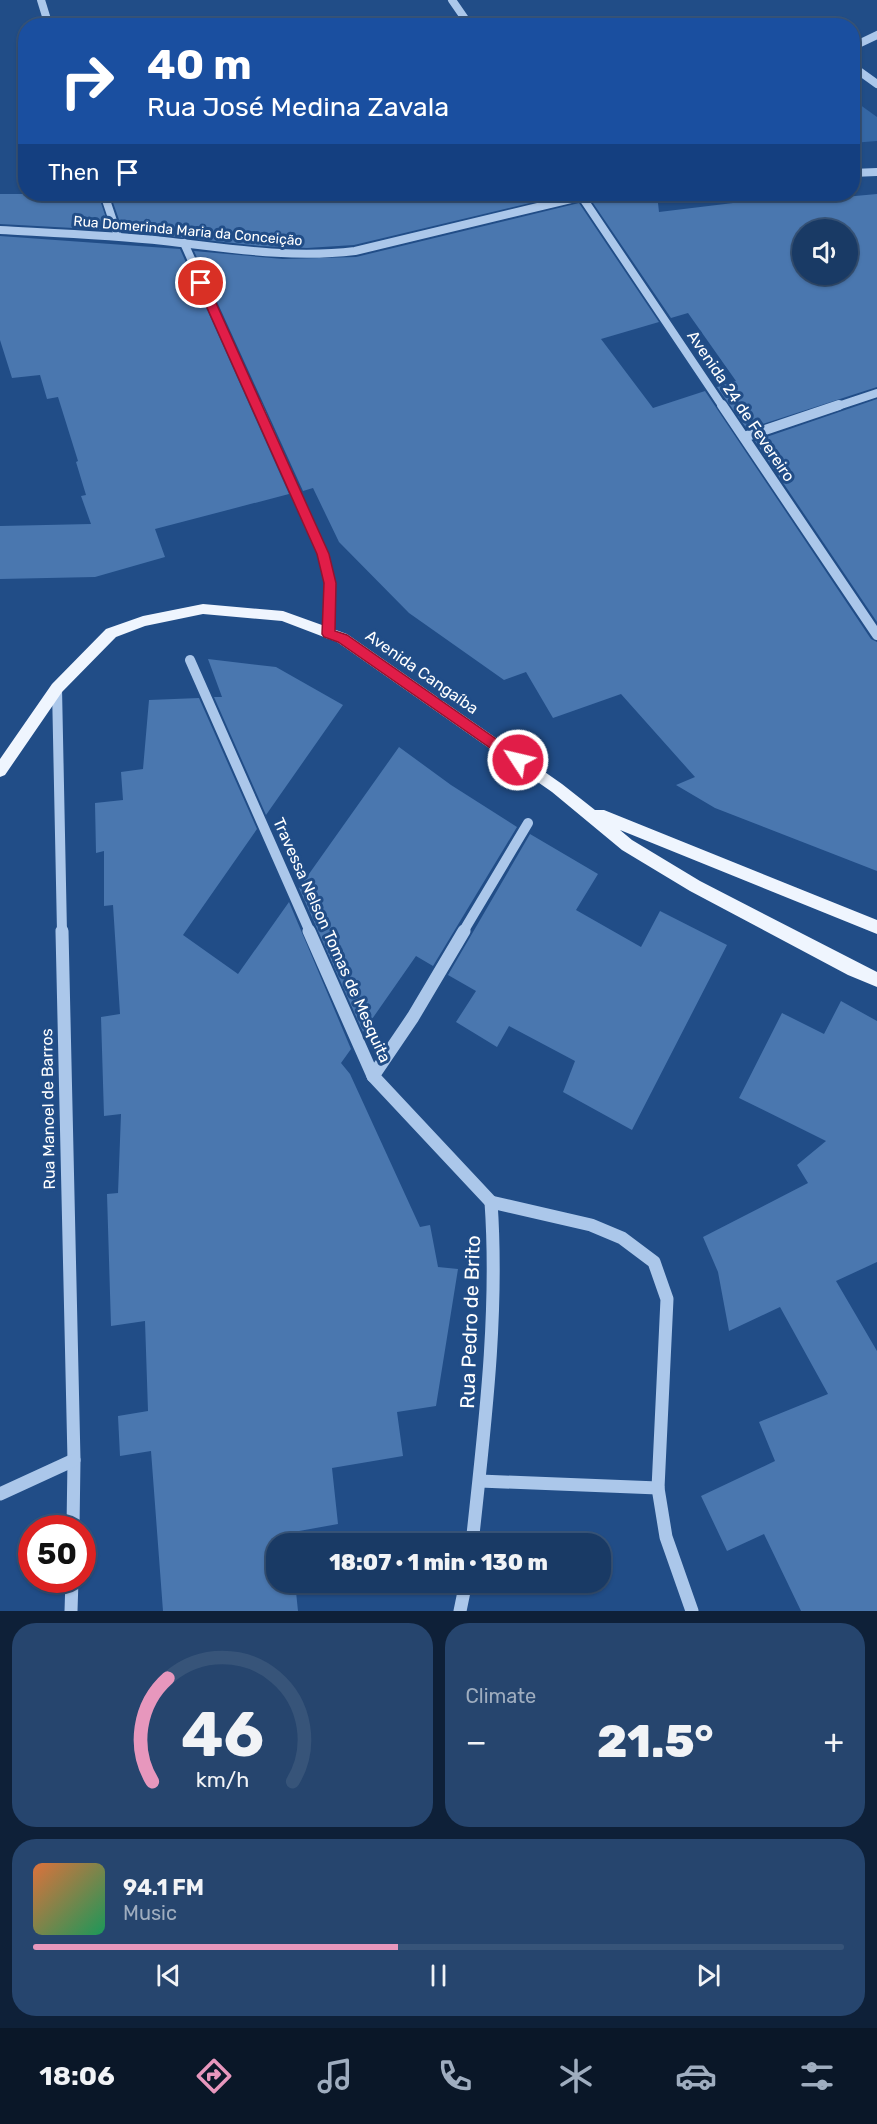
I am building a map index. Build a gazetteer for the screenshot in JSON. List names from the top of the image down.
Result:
{
  "streets": {
    "main road": ["Avenida Cangaíba"],
    "street": [
      "Rua Domerinda Maria da Conceição",
      "Avenida 24 de Fevereiro",
      "Travessa Nelson Tomas de Mesquita",
      "Rua Manoel de Barros",
      "Rua Pedro de Brito"
    ]
  },
  "crossings": [
    ["Avenida Cangaíba", "Rua Manoel de Barros"],
    ["Travessa Nelson Tomas de Mesquita", "Rua Pedro de Brito"]
  ],
  "page": {
    "turn": ["40 m", "Rua José Medina Zavala"],
    "then": "Then",
    "limit": "50",
    "trip": "18:07 · 1 min · 130 m",
    "tile": "Climate",
    "heat": ["−", "21.5°", "+"],
    "song": ["94.1 FM", "Music"],
    "tabs": "18:06",
    "gauge": ["46", "km/h"]
  }
}
